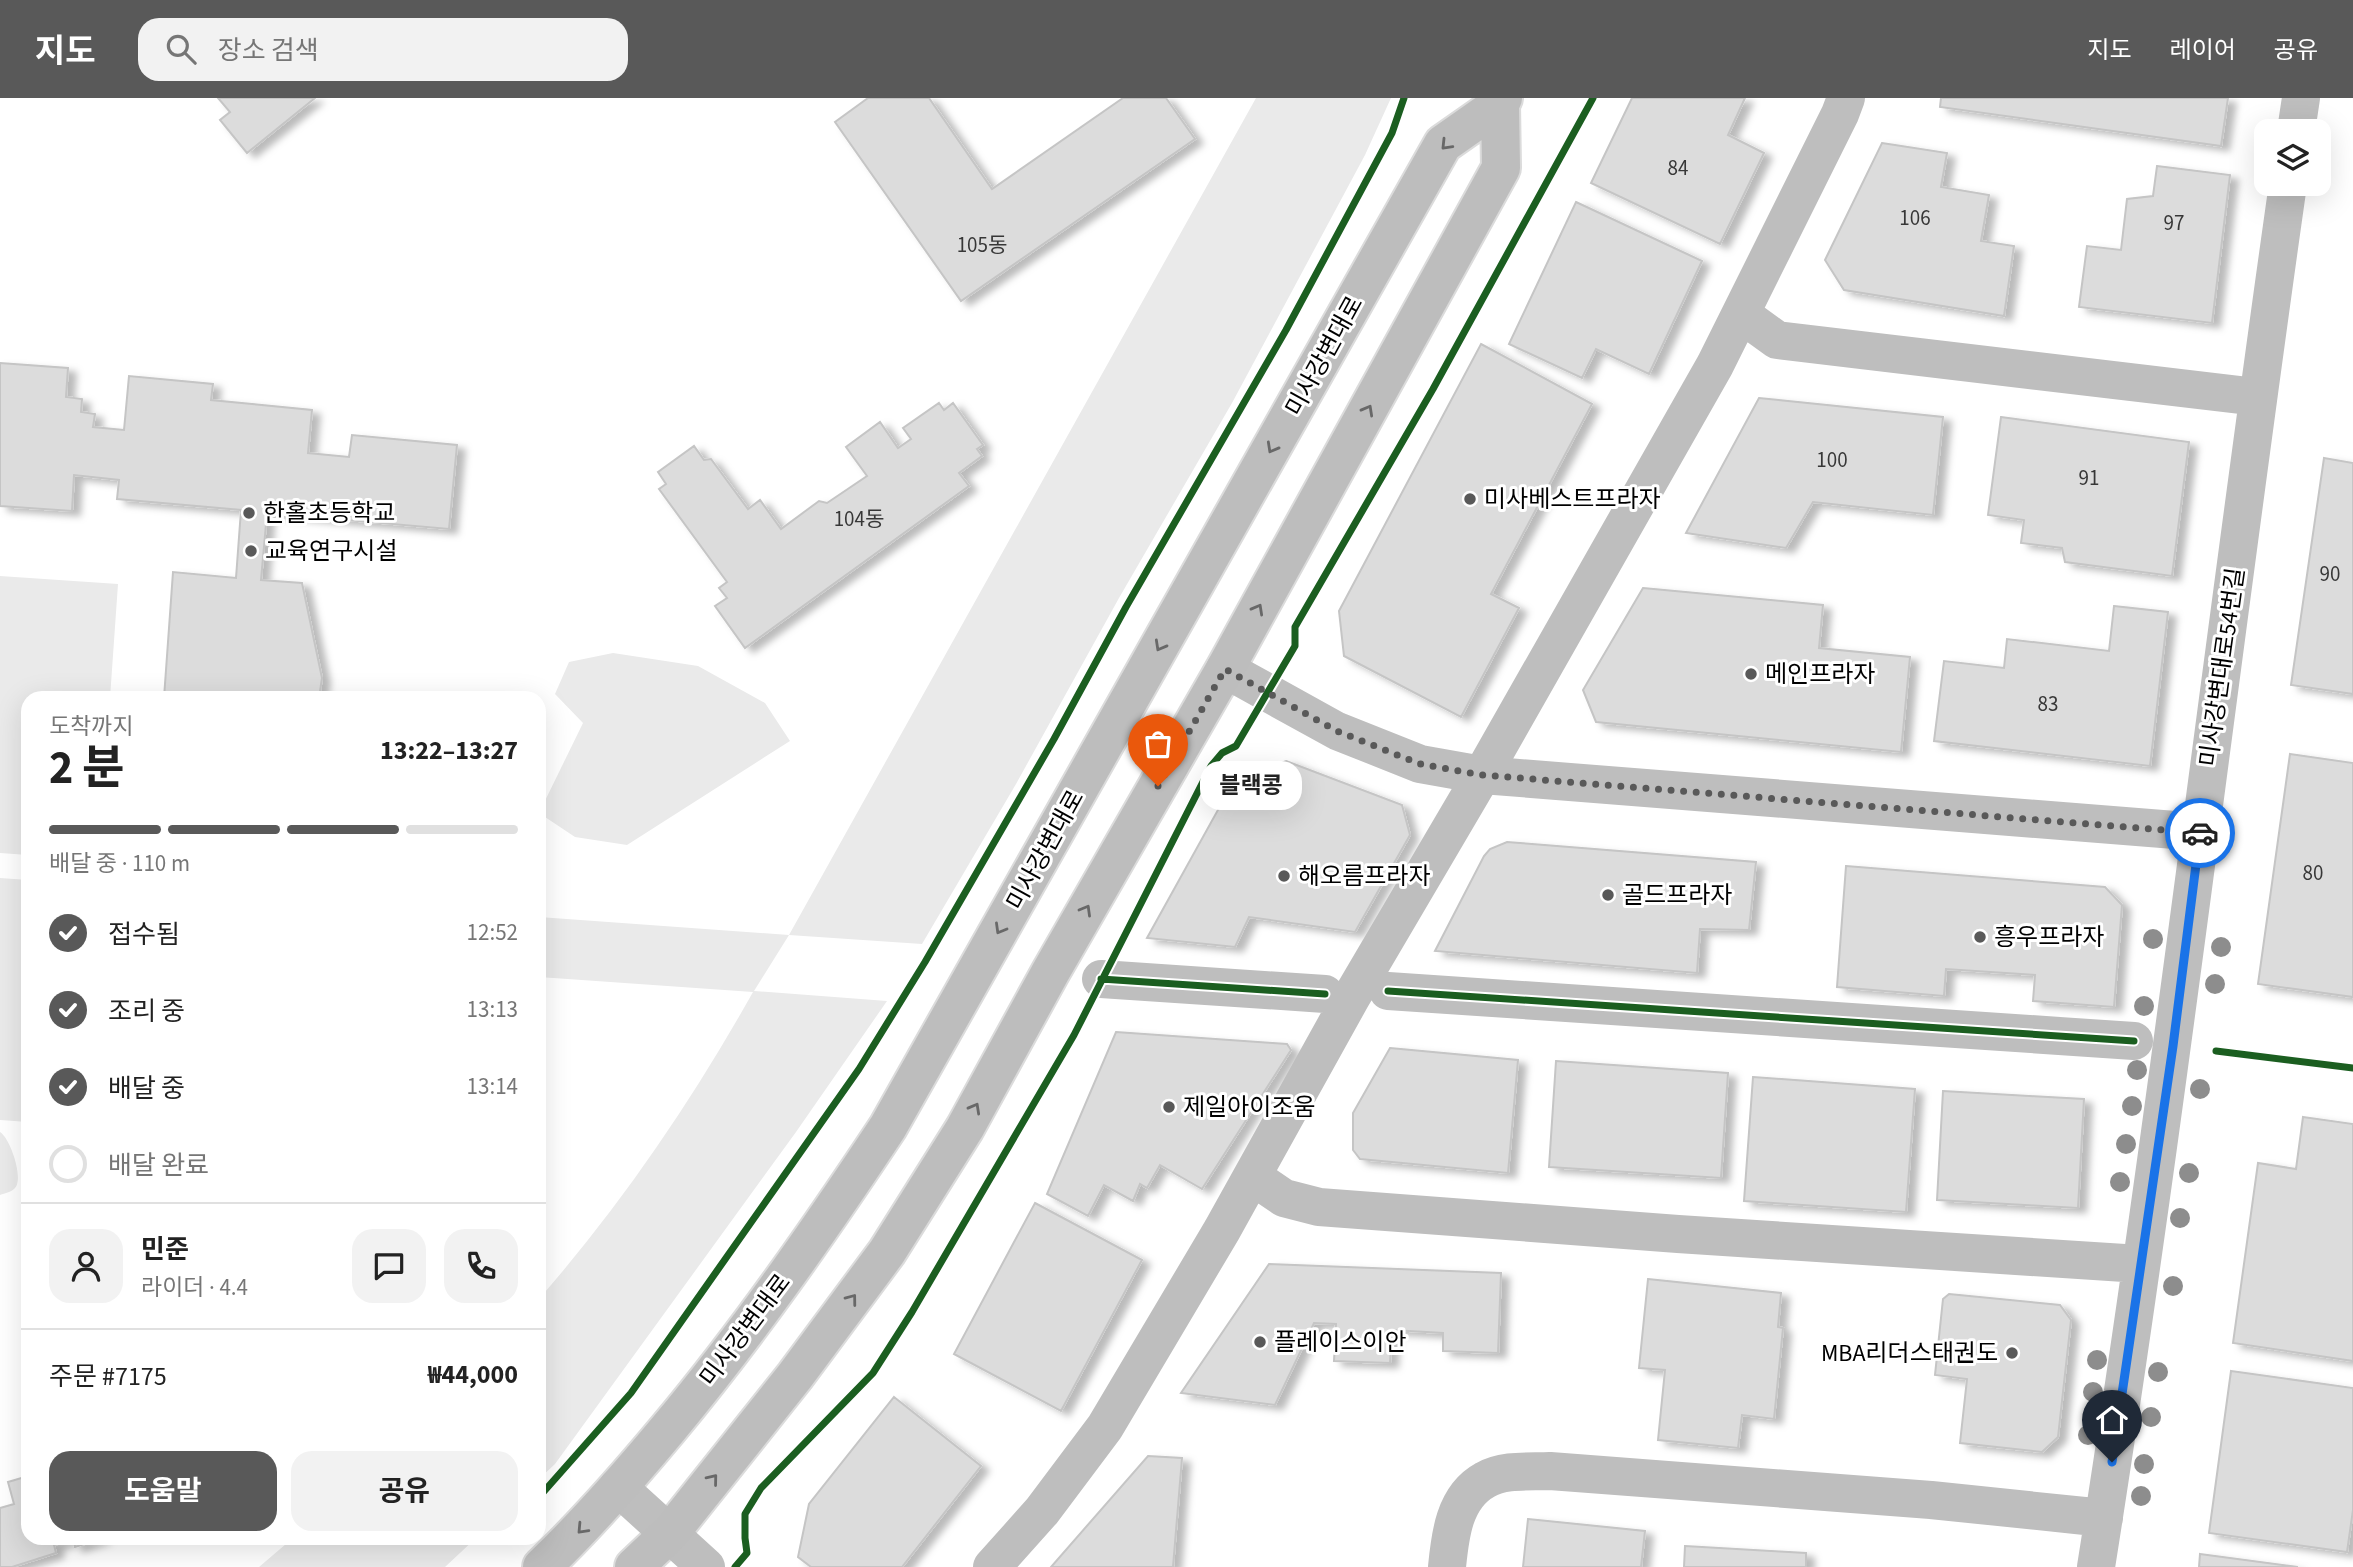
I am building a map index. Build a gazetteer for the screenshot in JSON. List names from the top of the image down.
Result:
{
  "streets": {
    "main road": ["미사강변대로"],
    "street": ["미사강변대로54번길"]
  },
  "places": [
    "미사베스트프라자",
    "한홀초등학교",
    "교육연구시설",
    "메인프라자",
    "블랙콩",
    "해오름프라자",
    "골드프라자",
    "흥우프라자",
    "제일아이조움",
    "플레이스이안",
    "MBA리더스태권도"
  ],
  "house_numbers": [
    "84",
    "106",
    "97",
    "105동",
    "100",
    "91",
    "104동",
    "90",
    "83",
    "80"
  ],
  "page": {
    "header": "지도",
    "search": "장소 검색",
    "nav": ["지도", "레이어", "공유"],
    "heading": ["2 분", "도착까지", "13:22–13:27"],
    "panel": [
      "민준",
      "라이더 · 4.4",
      "주문 #7175",
      "₩44,000"
    ],
    "bubble": "블랙콩",
    "bar": "배달 중 · 110 m",
    "list": [
      ["접수됨", "12:52"],
      ["조리 중", "13:13"],
      ["배달 중", "13:14"],
      "배달 완료"
    ],
    "buttons": ["도움말", "공유"]
  }
}
